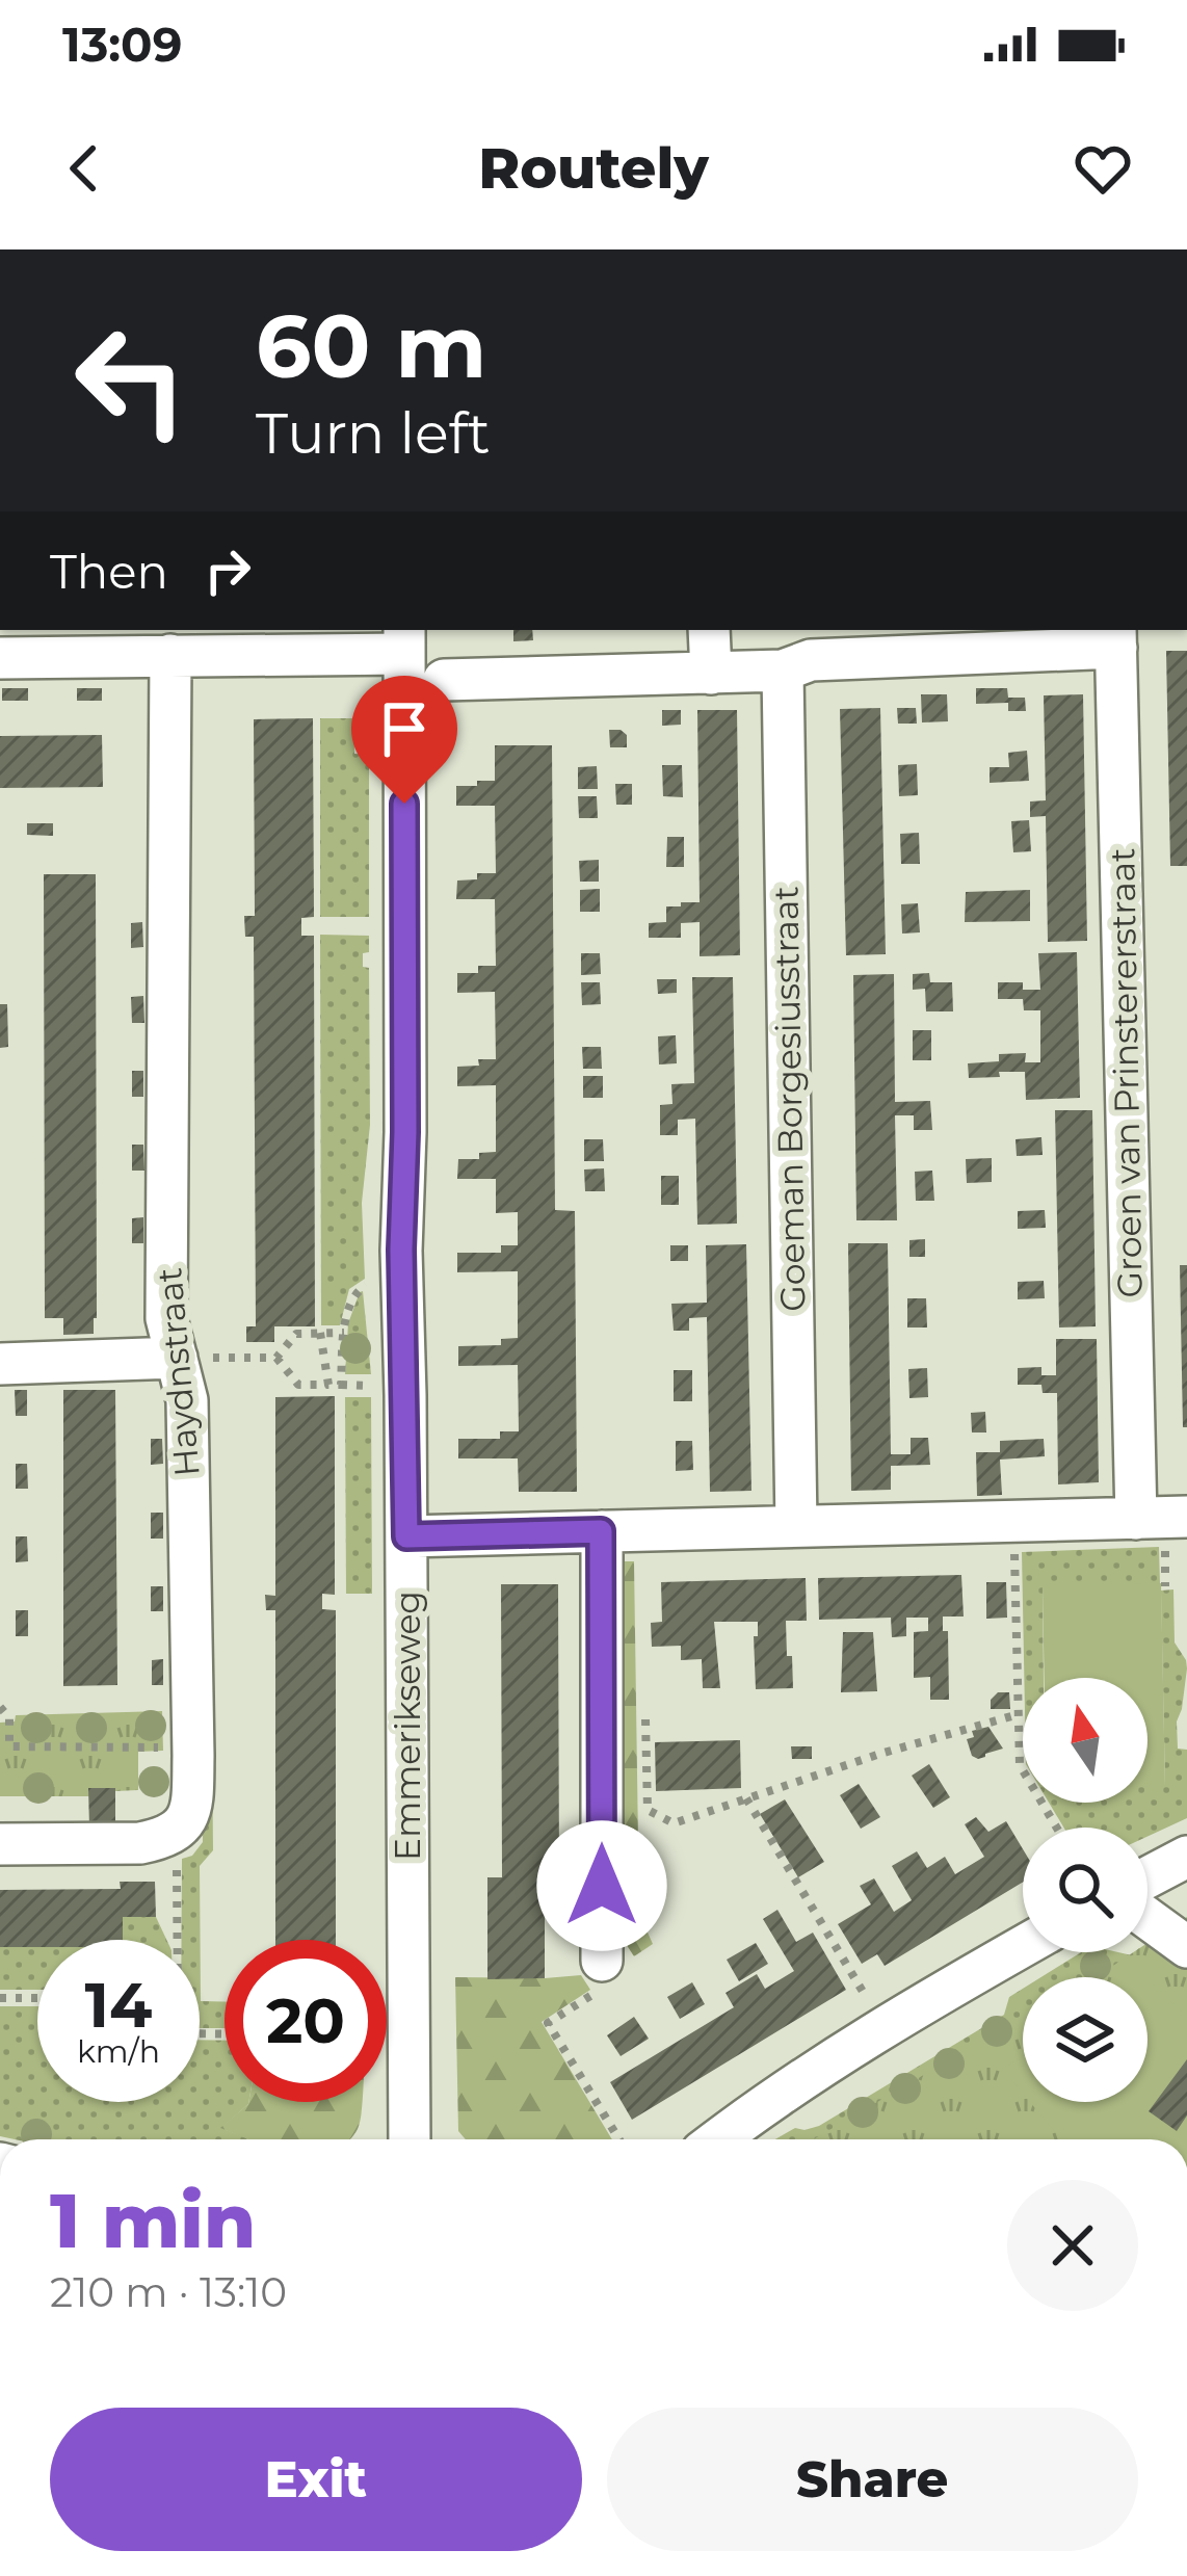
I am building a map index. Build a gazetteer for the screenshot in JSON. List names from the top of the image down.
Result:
{
  "streets": {
    "street": [
      "Groen van Prinstererstraat",
      "Goeman Borgesiusstraat",
      "Haydnstraat",
      "Emmerikseweg"
    ]
  },
  "north": "top",
  "page": {
    "status": "13:09",
    "header": "Routely",
    "turn": ["60 m", "Turn left"],
    "then": "Then",
    "speed": "14 km/h",
    "limit": "20",
    "heading": ["1 min", "210 m · 13:10"],
    "buttons": ["Exit", "Share"]
  }
}
